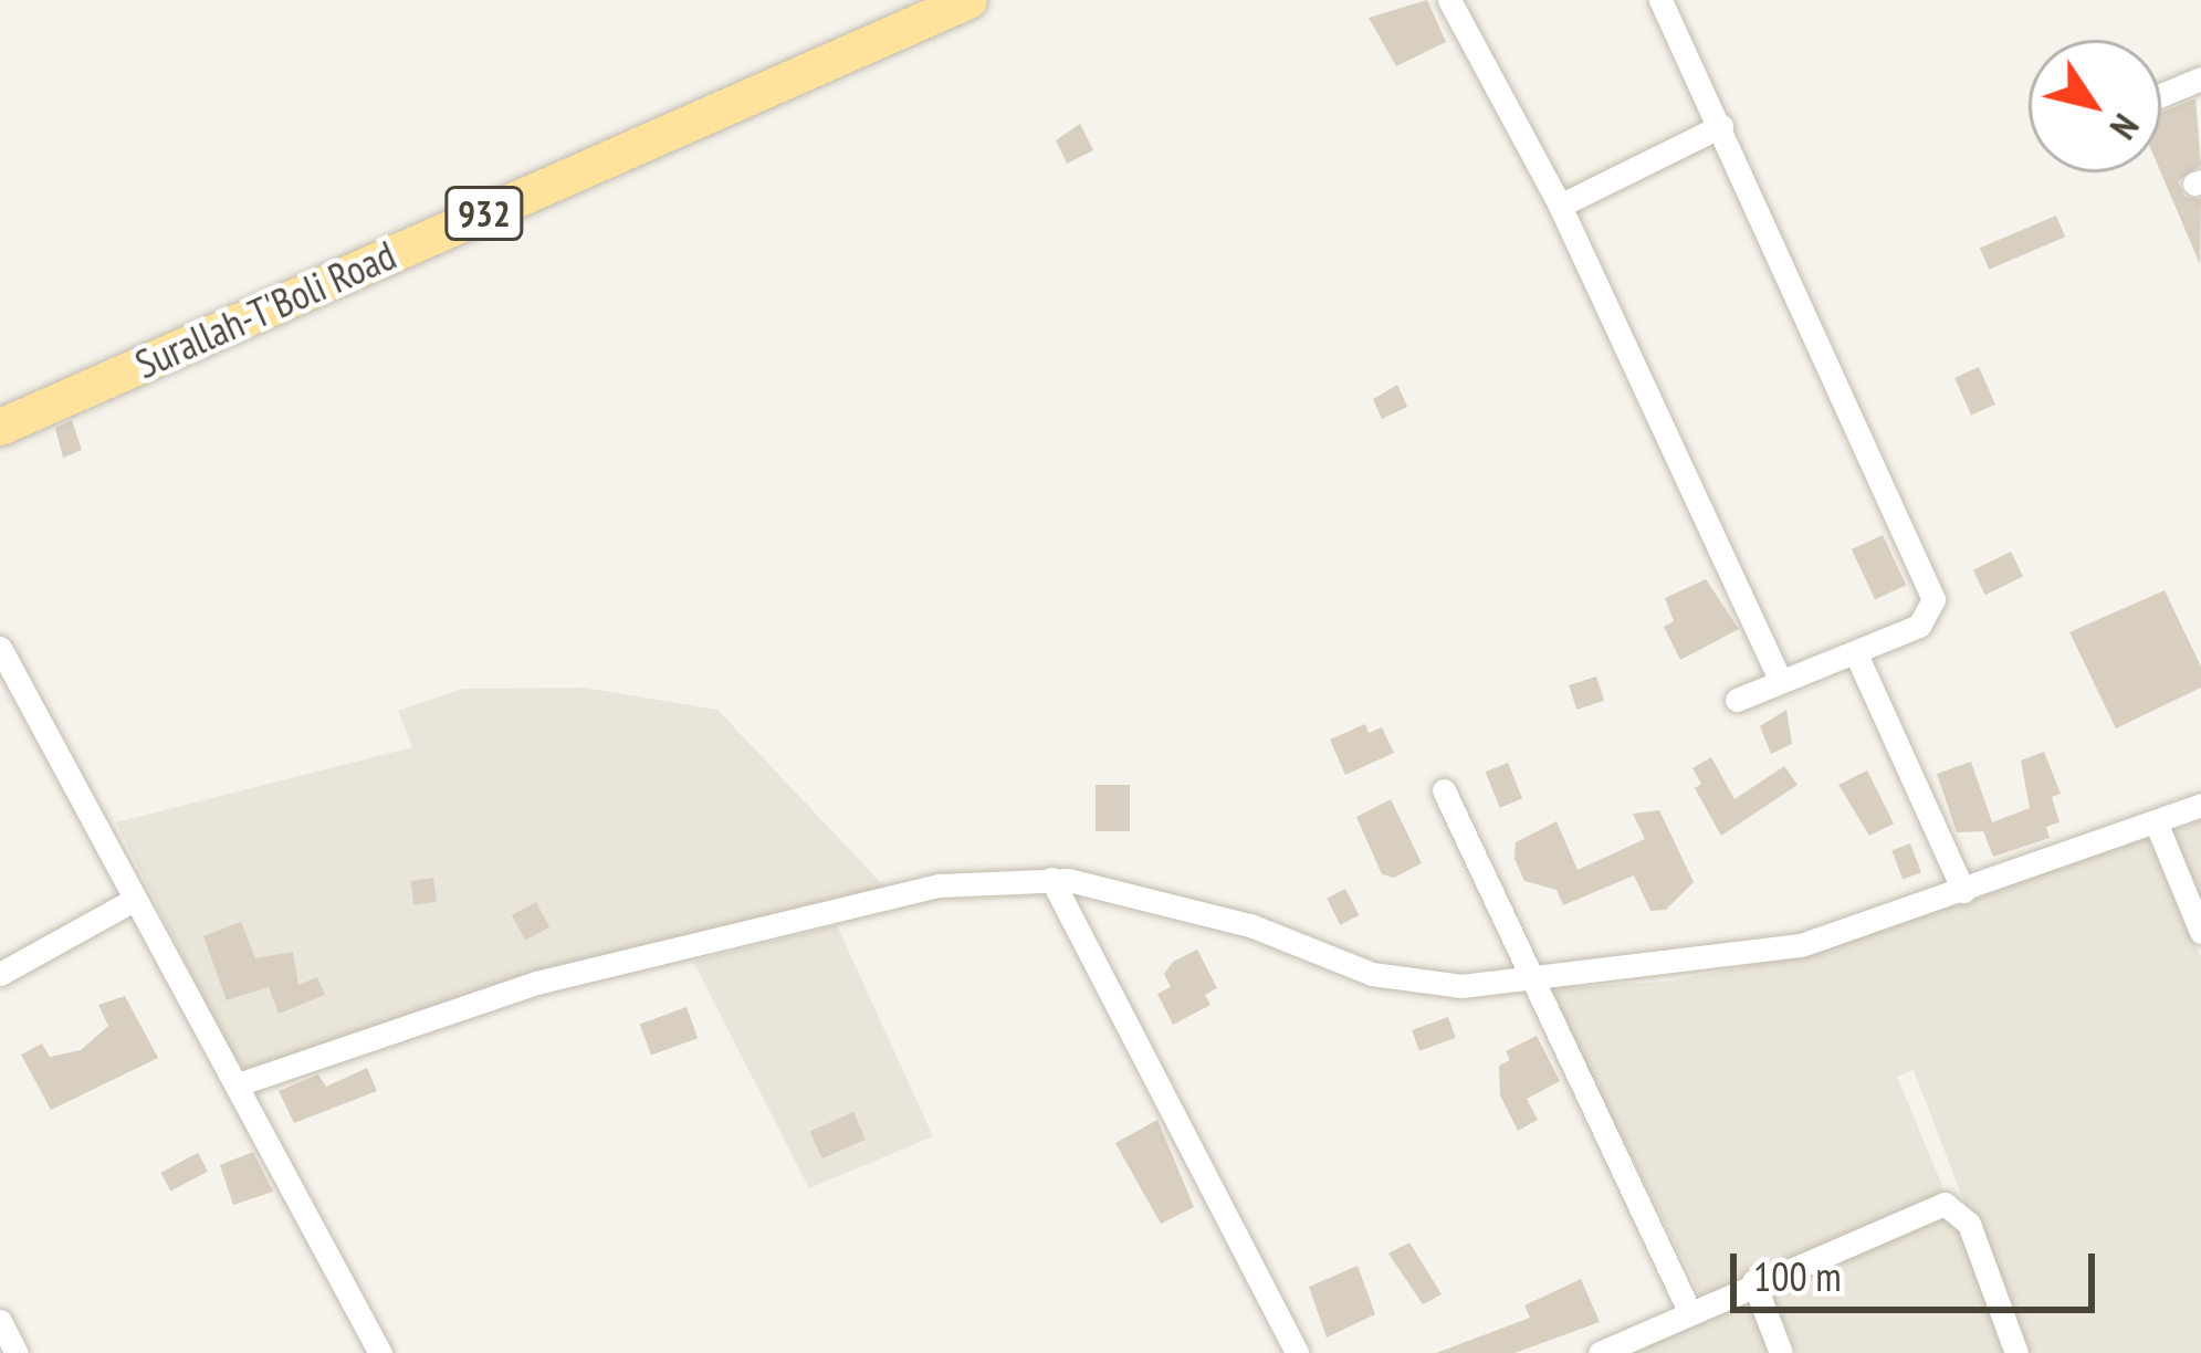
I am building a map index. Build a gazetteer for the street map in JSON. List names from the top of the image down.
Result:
{
  "streets": {
    "main road": ["932", "Surallah-T'Boli Road"]
  },
  "scale_bar": "100 m",
  "north": "bottom right"
}
